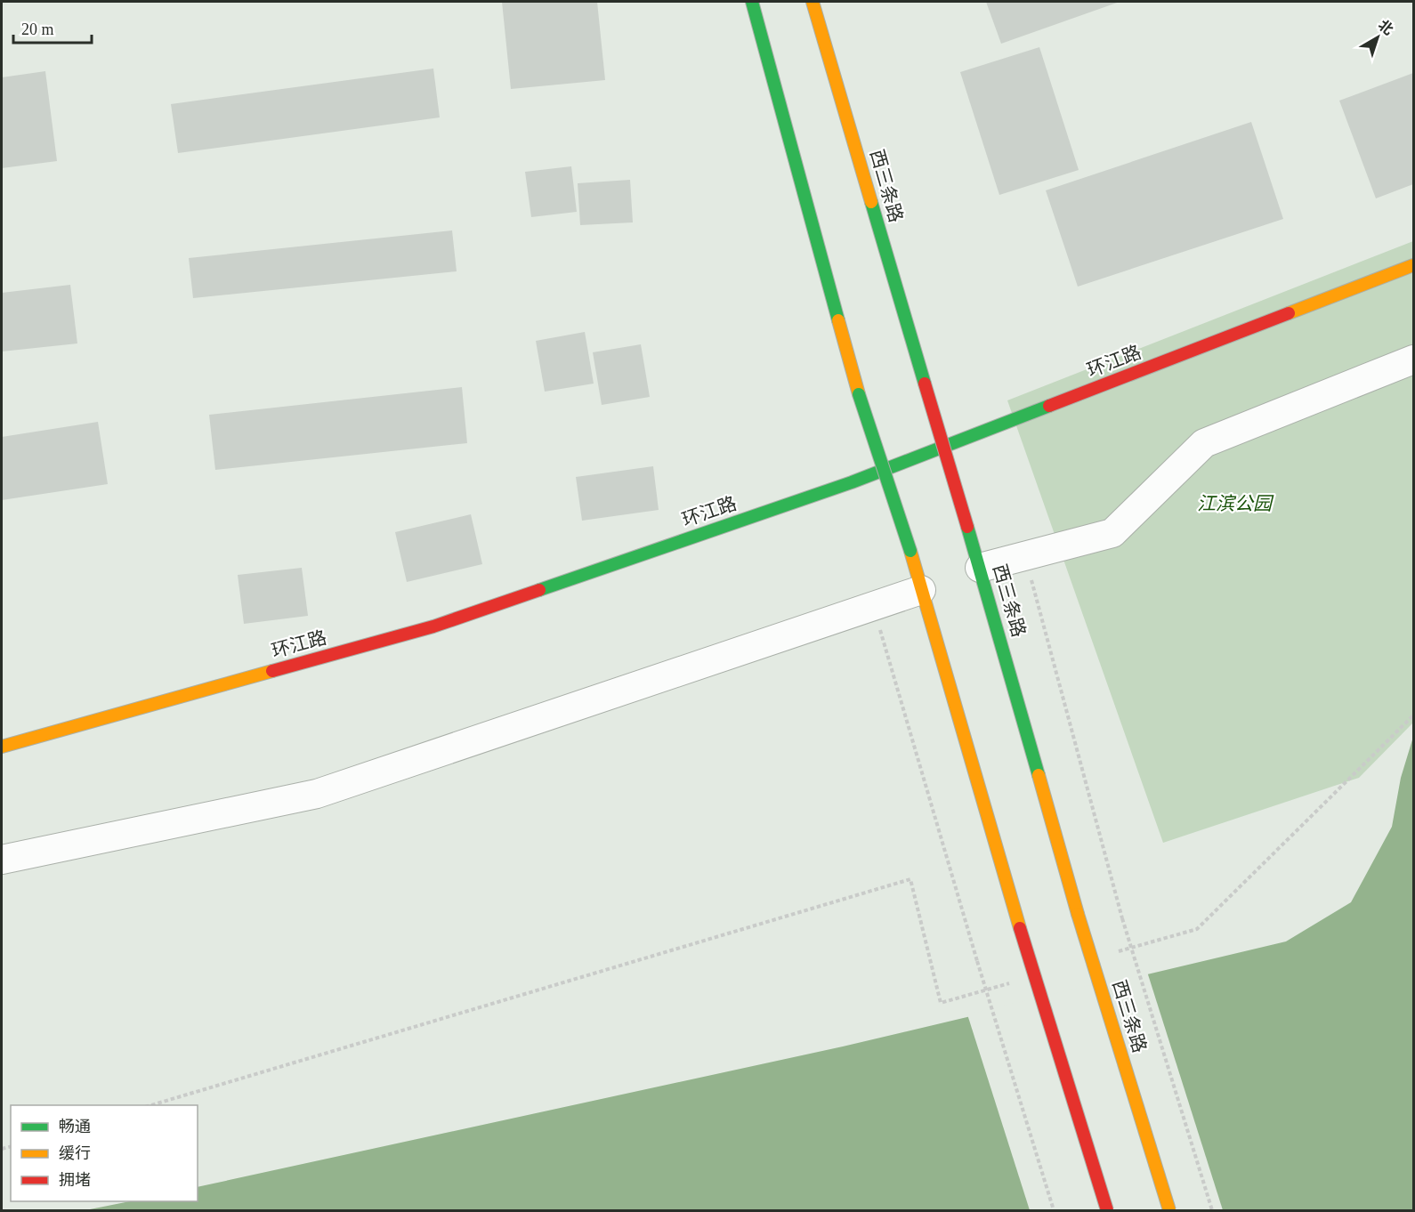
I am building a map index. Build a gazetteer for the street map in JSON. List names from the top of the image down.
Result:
{
  "streets": {
    "main road": ["西三条路", "环江路"]
  },
  "parks": ["江滨公园"],
  "legend": ["畅通", "缓行", "拥堵"],
  "scale_bar": "20 m",
  "north": "top right"
}
